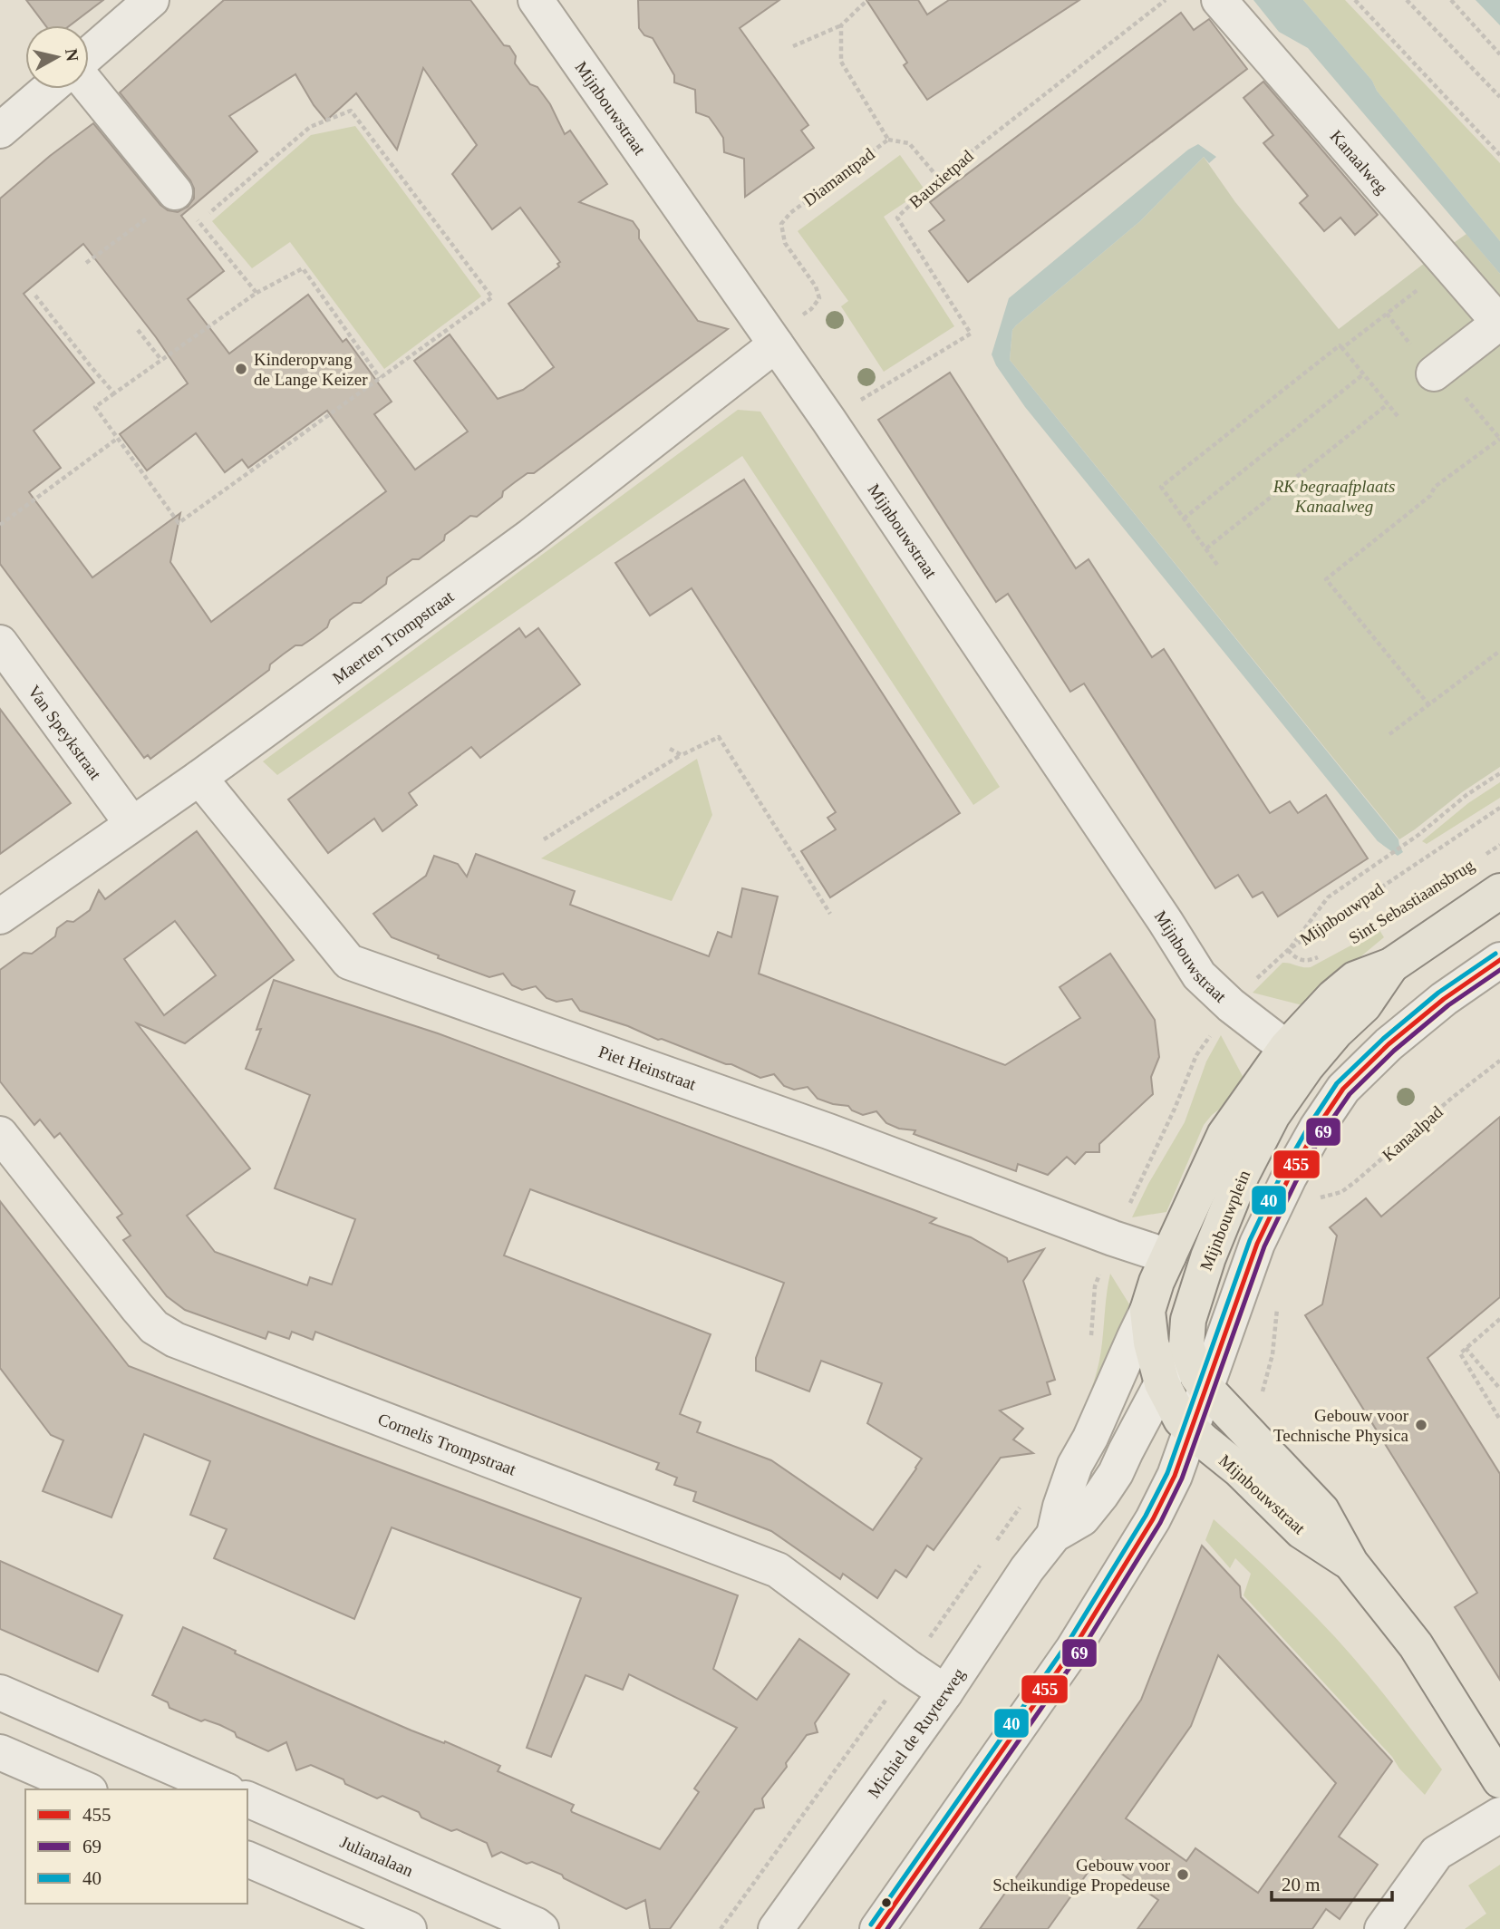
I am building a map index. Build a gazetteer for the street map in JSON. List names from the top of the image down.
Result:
{
  "streets": {
    "main road": ["Mijnbouwstraat", "Mijnbouwplein"],
    "street": [
      "Kanaalweg",
      "Maerten Trompstraat",
      "Van Speykstraat",
      "Piet Heinstraat",
      "Cornelis Trompstraat",
      "Michiel de Ruyterweg",
      "Julianalaan"
    ],
    "path": [
      "Diamantpad",
      "Bauxietpad",
      "Sint Sebastiaansbrug",
      "Mijnbouwpad",
      "Kanaalpad"
    ]
  },
  "crossings": [
    ["Mijnbouwstraat", "Diamantpad"],
    ["Mijnbouwstraat", "Bauxietpad"],
    ["Mijnbouwstraat", "Maerten Trompstraat"],
    ["Mijnbouwstraat", "Mijnbouwplein"],
    ["Mijnbouwstraat", "Michiel de Ruyterweg"],
    ["Diamantpad", "Maerten Trompstraat"],
    ["Maerten Trompstraat", "Van Speykstraat"],
    ["Maerten Trompstraat", "Piet Heinstraat"],
    ["Piet Heinstraat", "Mijnbouwplein"],
    ["Mijnbouwplein", "Michiel de Ruyterweg"],
    ["Cornelis Trompstraat", "Michiel de Ruyterweg"]
  ],
  "parks": ["RK begraafplaats Kanaalweg"],
  "places": ["Kinderopvang de Lange Keizer", "Gebouw voor Technische Physica", "Gebouw voor Scheikundige Propedeuse"],
  "lines": ["transit line 40", "transit line 455", "transit line 69"],
  "legend": ["455", "69", "40"],
  "scale_bar": "20 m",
  "north": "right"
}
